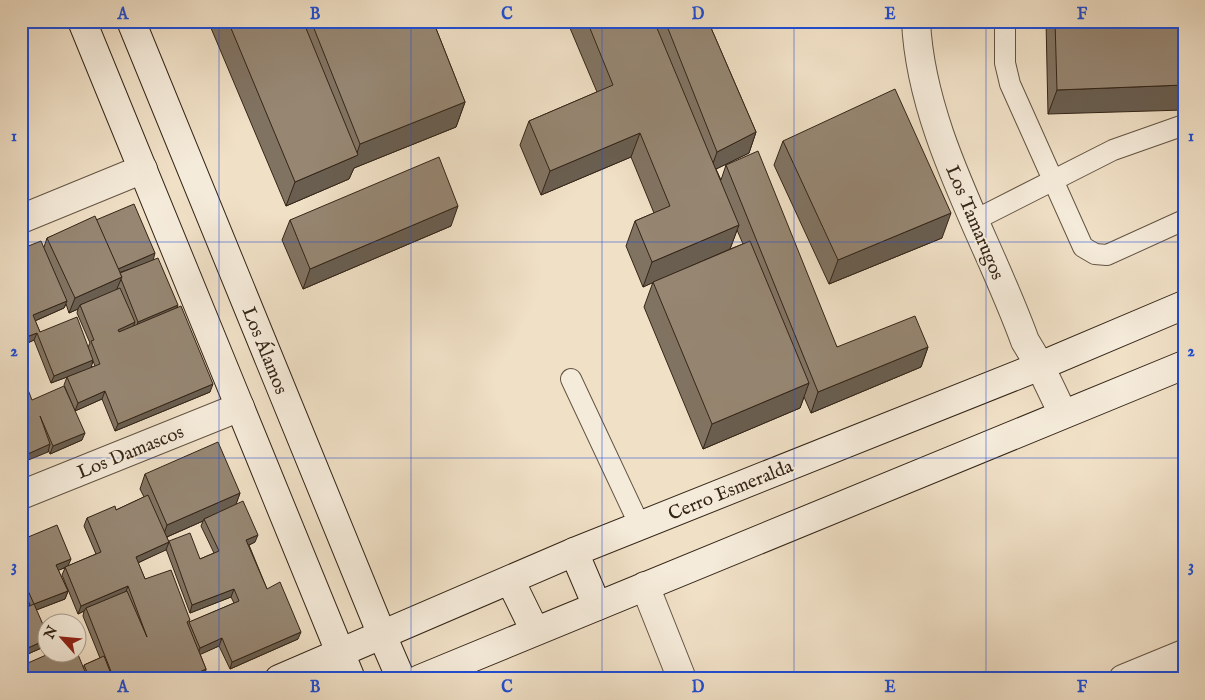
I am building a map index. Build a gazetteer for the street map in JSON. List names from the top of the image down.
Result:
{
  "streets": {
    "street": [
      "Los Tamarugos",
      "Los Álamos",
      "Los Damascos",
      "Cerro Esmeralda"
    ]
  },
  "crossings": [
    ["Los Tamarugos", "Cerro Esmeralda"],
    ["Los Álamos", "Cerro Esmeralda"]
  ],
  "north": "top left",
  "grid": {
    "columns": [
      "A",
      "B",
      "C",
      "D",
      "E",
      "F"
    ],
    "rows": ["1", "2", "3"]
  }
}
